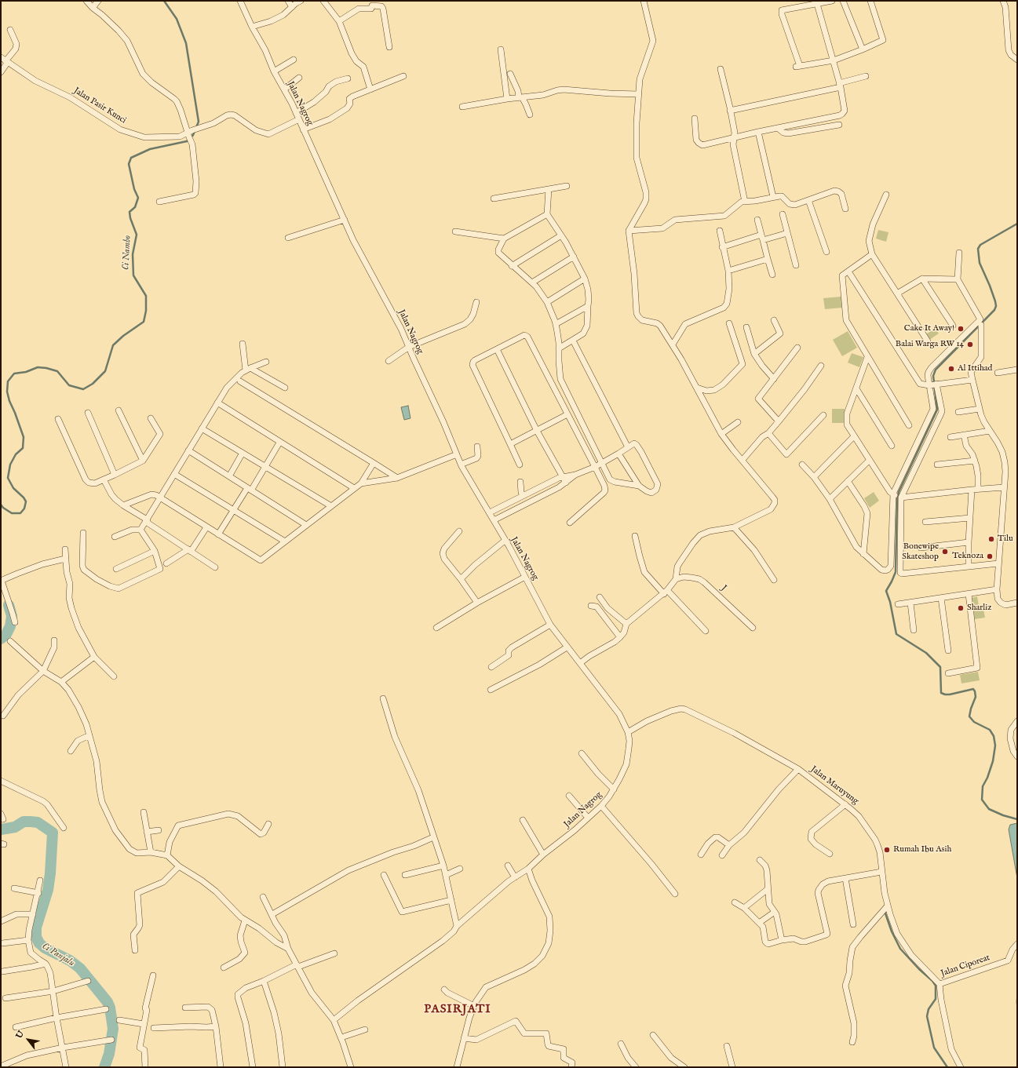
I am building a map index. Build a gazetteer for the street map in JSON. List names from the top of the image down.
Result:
{
  "streets": {
    "street": [
      "Jalan Nagrog",
      "Jalan Pasir Kunci",
      "J",
      "Jalan Maruyung",
      "Jalan Ciporeat"
    ]
  },
  "crossings": [
    ["Jalan Nagrog", "Jalan Pasir Kunci"],
    ["Jalan Nagrog", "Jalan Maruyung"],
    ["Jalan Maruyung", "Jalan Ciporeat"]
  ],
  "districts": ["PASIRJATI"],
  "water": ["Ci Nambo", "Ci Panjalu"],
  "places": [
    "Cake It Away!",
    "Balai Warga RW 14",
    "Al Ittihad",
    "Tilu",
    "Bonewipe Skateshop",
    "Teknoza",
    "Sharliz",
    "Rumah Ibu Asih"
  ],
  "north": "top left"
}
